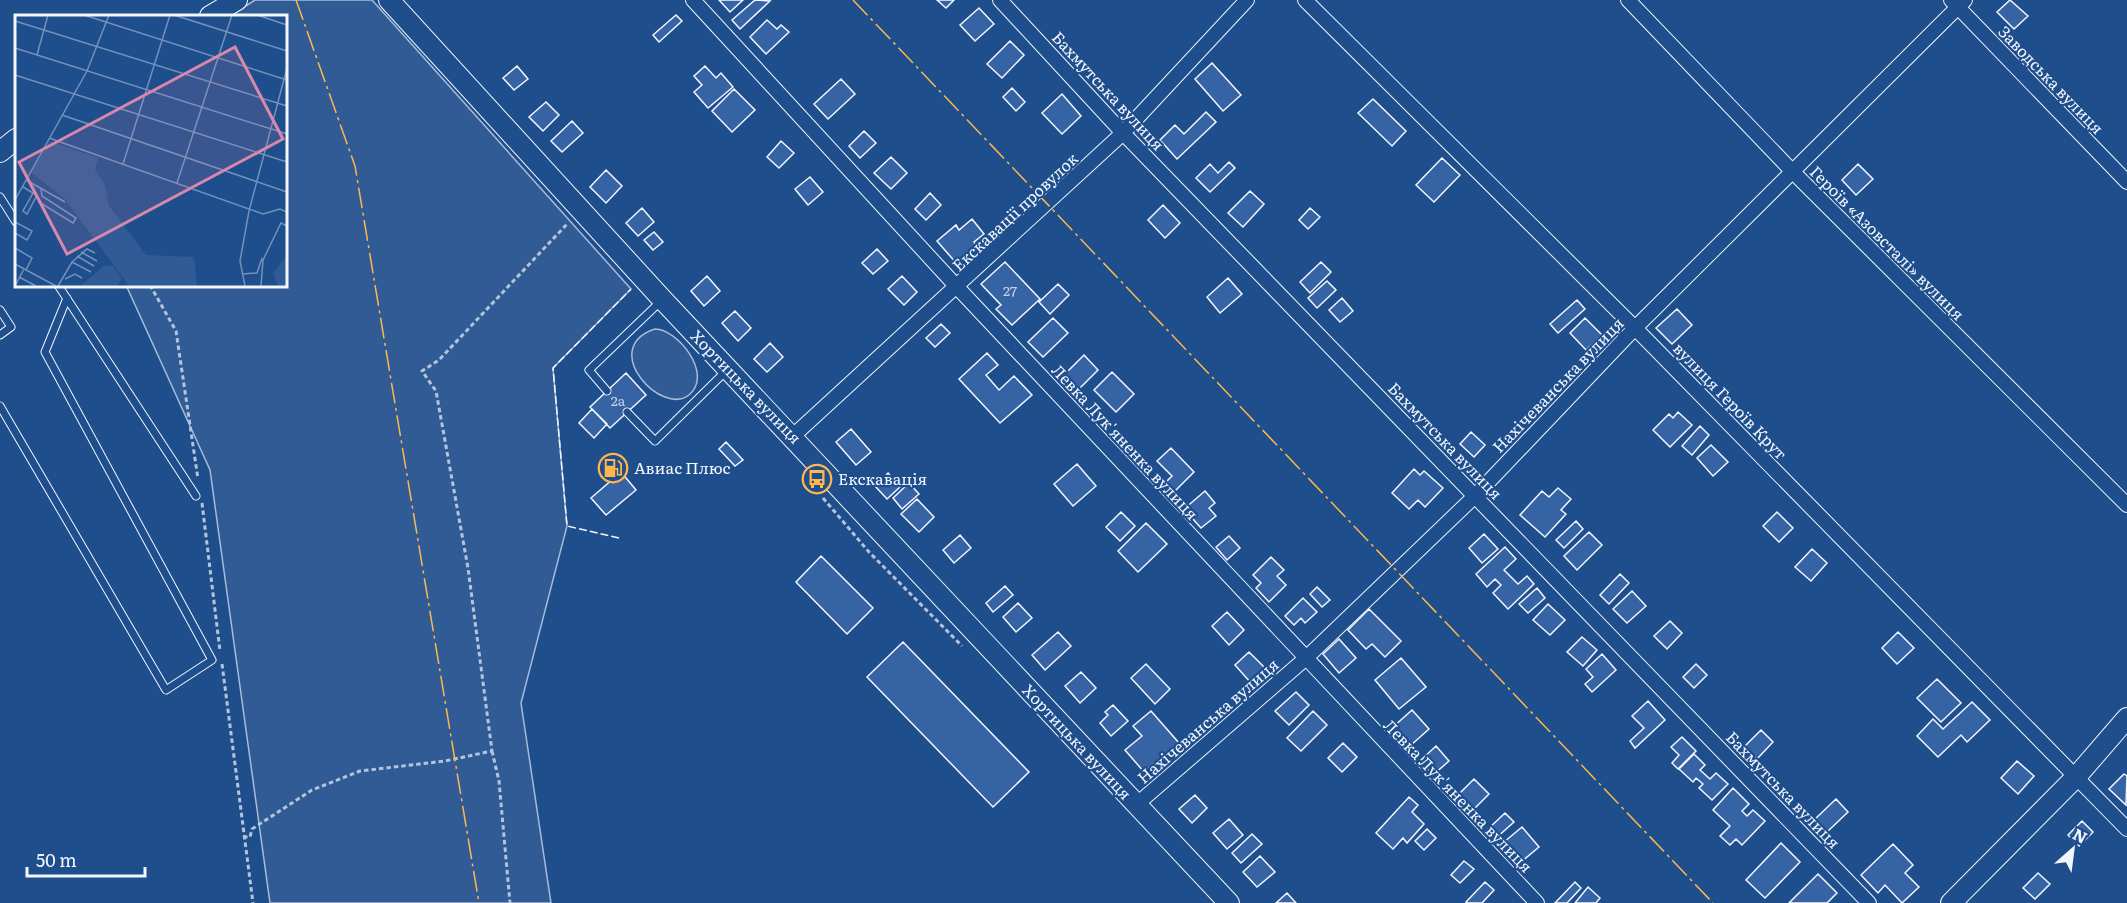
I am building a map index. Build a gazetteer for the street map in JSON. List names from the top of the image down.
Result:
{
  "streets": {
    "street": [
      "Заводська вулиця",
      "Бахмутська вулиця",
      "Екскавації провулок",
      "Героїв «Азовсталі» вулиця",
      "Нахічеванська вулиця",
      "Хортицька вулиця",
      "вулиця Героїв Крут",
      "Левка Лук'яненка вулиця"
    ]
  },
  "crossings": [
    ["Заводська вулиця", "Нахічеванська вулиця"],
    ["Бахмутська вулиця", "Екскавації провулок"],
    ["Бахмутська вулиця", "Нахічеванська вулиця"],
    ["Екскавації провулок", "Хортицька вулиця"],
    ["Екскавації провулок", "Левка Лук'яненка вулиця"],
    ["Героїв «Азовсталі» вулиця", "Нахічеванська вулиця"],
    ["Нахічеванська вулиця", "Хортицька вулиця"],
    ["Нахічеванська вулиця", "вулиця Героїв Крут"],
    ["Нахічеванська вулиця", "Левка Лук'яненка вулиця"]
  ],
  "places": {
    "fuel station": ["Авиас Плюс"],
    "bus stop": ["Екскавація"]
  },
  "house_numbers": ["27", "2а"],
  "scale_bar": "50 m",
  "north": "top right"
}
